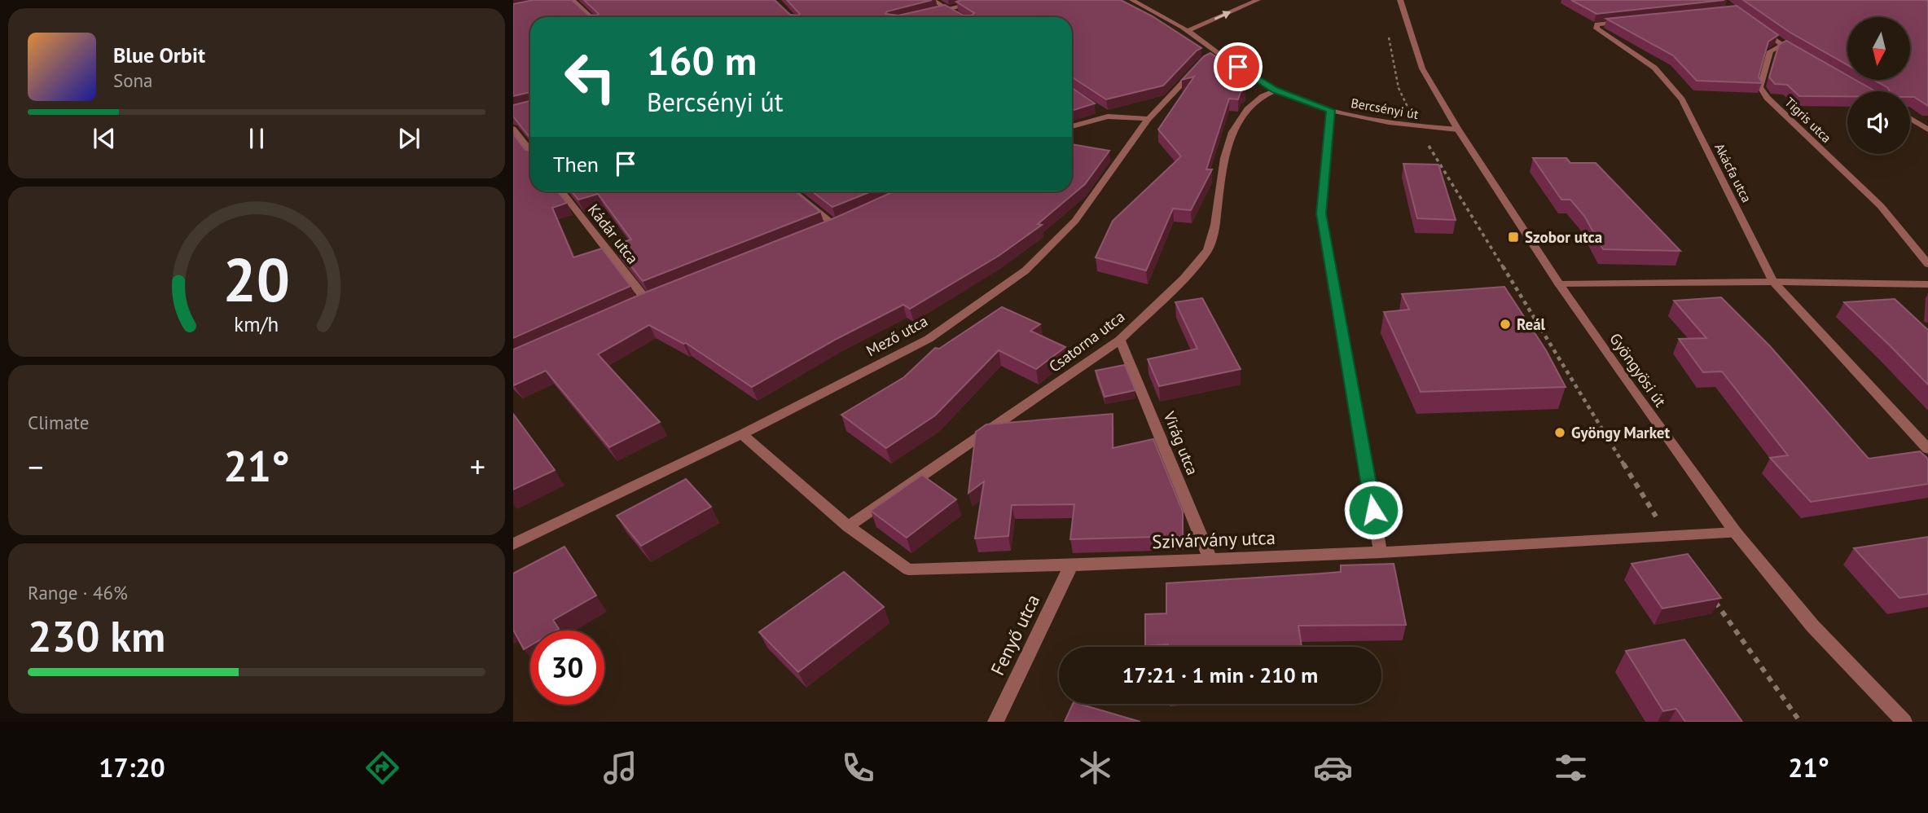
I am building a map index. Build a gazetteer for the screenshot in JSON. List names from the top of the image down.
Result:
{
  "streets": {
    "street": [
      "Bercsényi út",
      "Tigris utca",
      "Akácfa utca",
      "Kádár utca",
      "Mező utca",
      "Csatorna utca",
      "Gyöngyösi út",
      "Virág utca",
      "Szivárvány utca",
      "Fenyő utca"
    ]
  },
  "crossings": [
    ["Bercsényi út", "Mező utca"],
    ["Bercsényi út", "Csatorna utca"],
    ["Bercsényi út", "Gyöngyösi út"],
    ["Mező utca", "Szivárvány utca"],
    ["Csatorna utca", "Virág utca"],
    ["Csatorna utca", "Szivárvány utca"],
    ["Gyöngyösi út", "Szivárvány utca"],
    ["Virág utca", "Szivárvány utca"],
    ["Szivárvány utca", "Fenyő utca"]
  ],
  "places": {
    "transit": ["Szobor utca"],
    "other": ["Reál", "Gyöngy Market"]
  },
  "north": "bottom",
  "page": {
    "turn": ["160 m", "Bercsényi út"],
    "song": ["Blue Orbit", "Sona"],
    "then": "Then",
    "tile": [
      "Climate",
      ["Range · 46%", "230 km"]
    ],
    "heat": ["−", "21°", "+"],
    "limit": "30",
    "trip": "17:21 · 1 min · 210 m",
    "tabs": ["17:20", "21°"],
    "gauge": ["20", "km/h"]
  }
}
